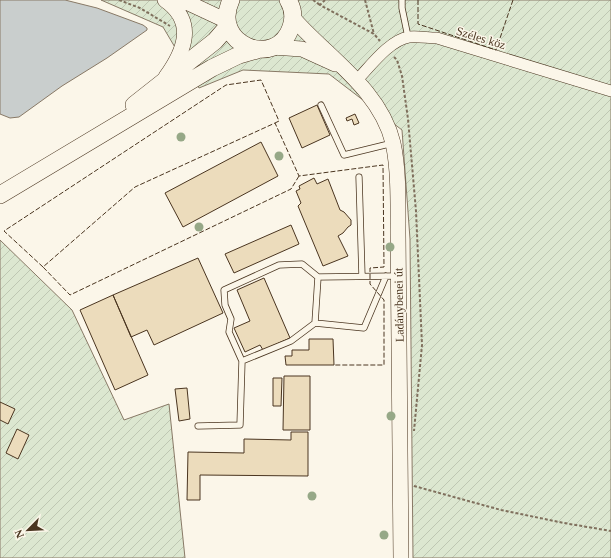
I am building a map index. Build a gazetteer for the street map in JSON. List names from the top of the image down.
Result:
{
  "streets": {
    "main road": ["Ladánybenei út"],
    "street": ["Széles köz"]
  },
  "north": "bottom left"
}
